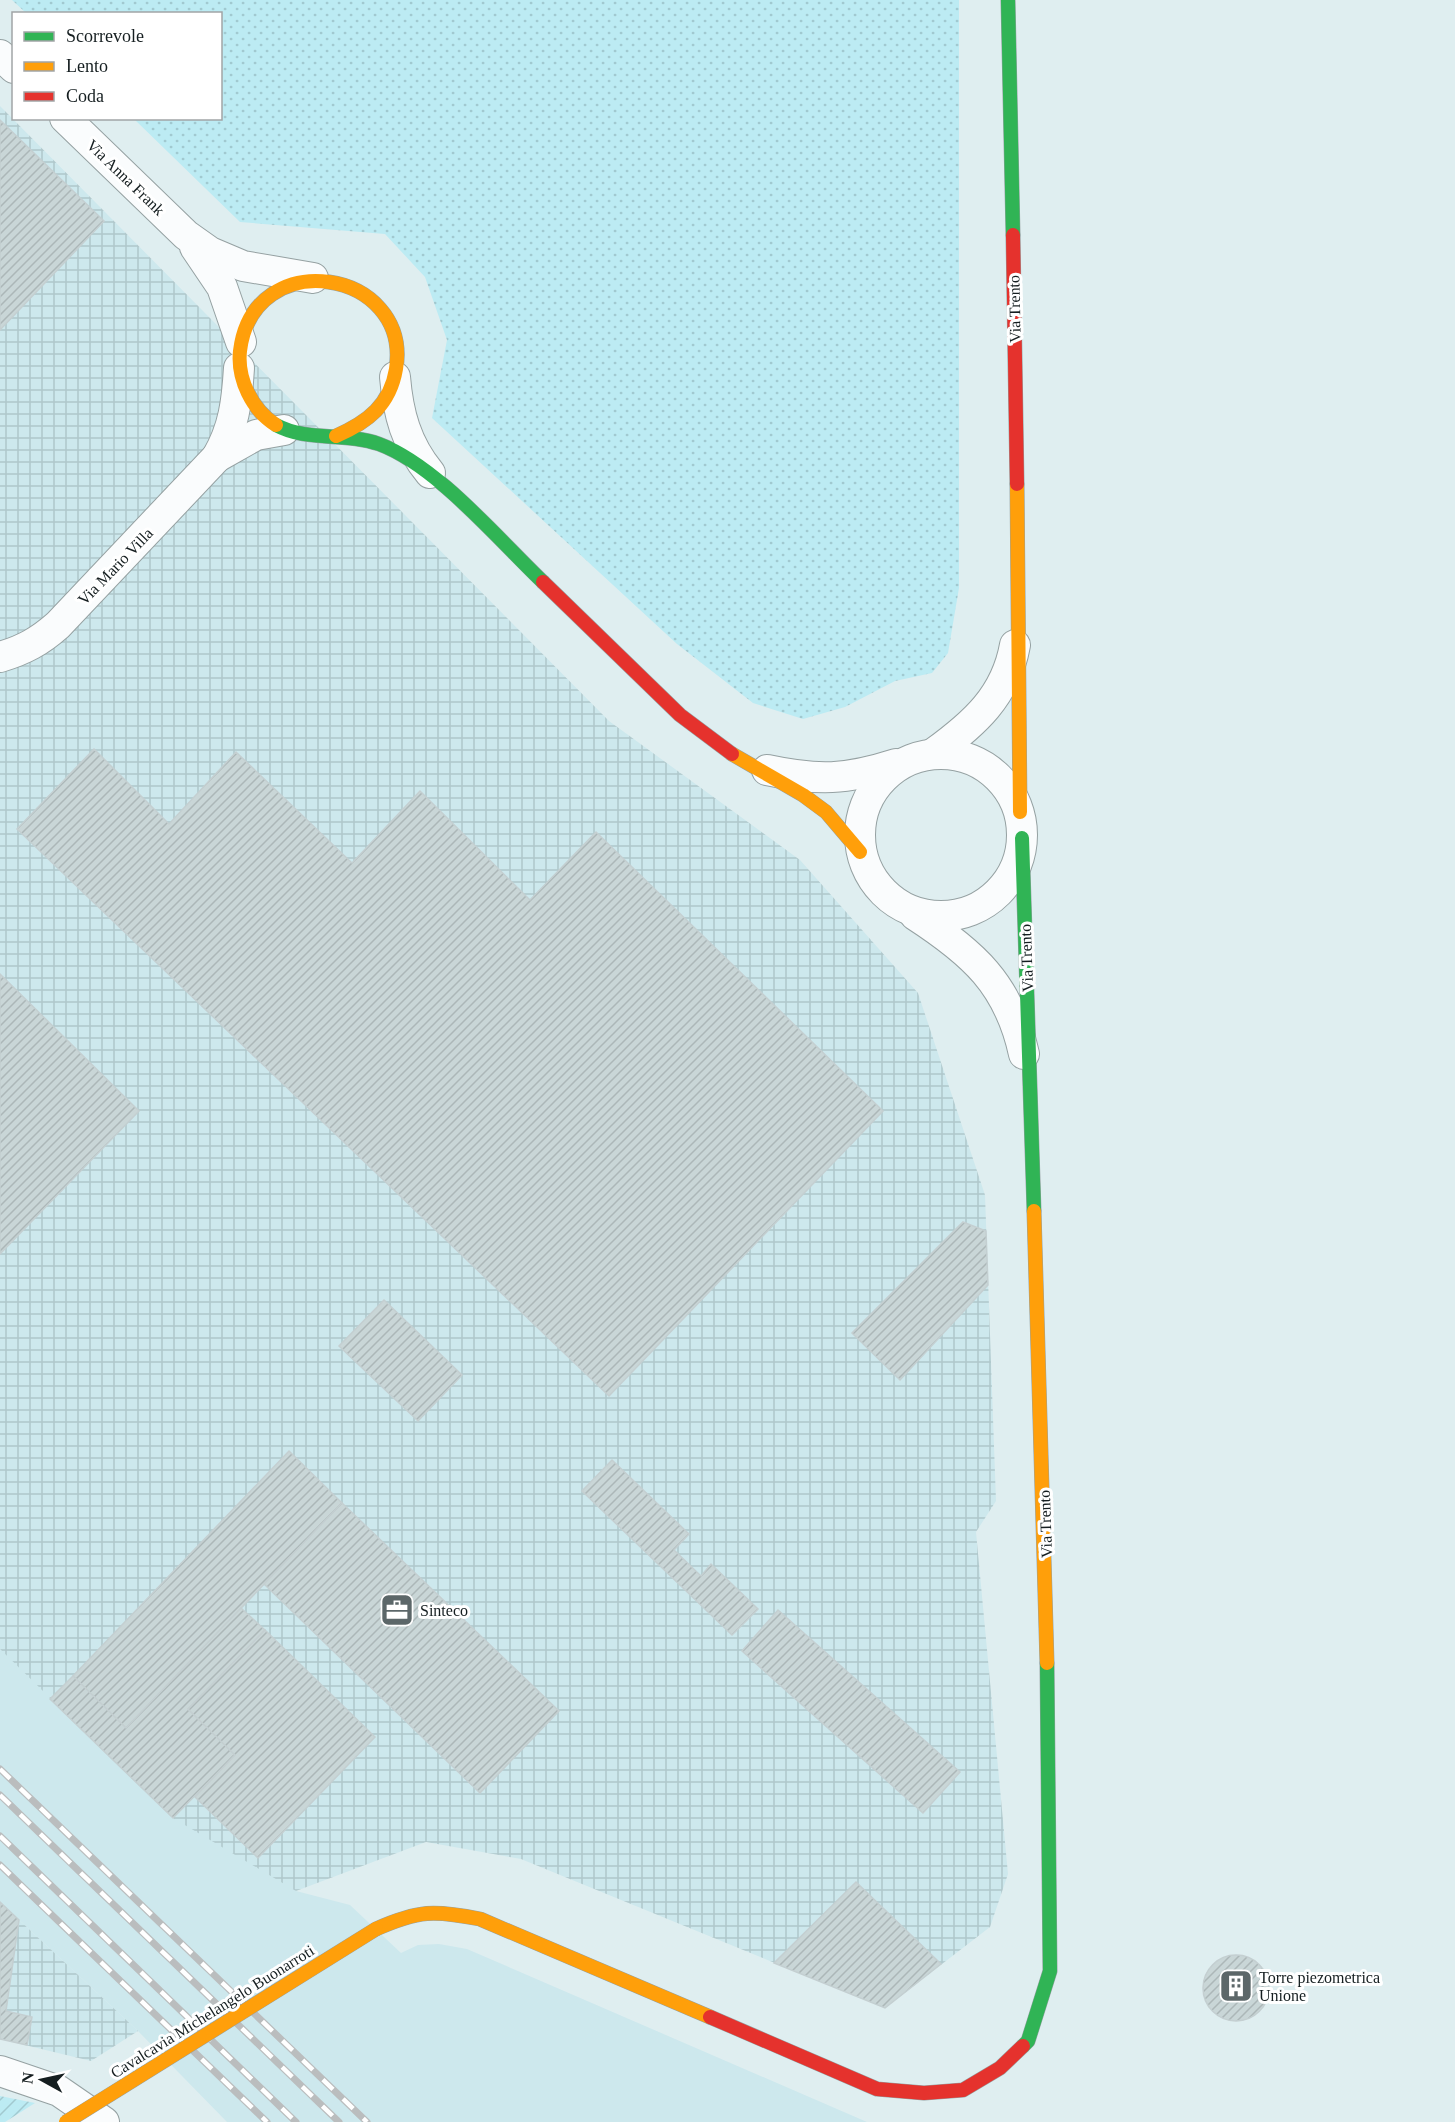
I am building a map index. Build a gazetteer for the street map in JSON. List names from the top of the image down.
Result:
{
  "streets": {
    "street": [
      "Via Anna Frank",
      "Via Trento",
      "Via Mario Villa",
      "Cavalcavia Michelangelo Buonarroti"
    ]
  },
  "crossings": [
    ["Via Anna Frank", "Via Mario Villa"],
    ["Via Trento", "Cavalcavia Michelangelo Buonarroti"]
  ],
  "places": {
    "office": ["Sinteco"],
    "building": ["Torre piezometrica Unione"]
  },
  "legend": ["Scorrevole", "Lento", "Coda"],
  "north": "left"
}
